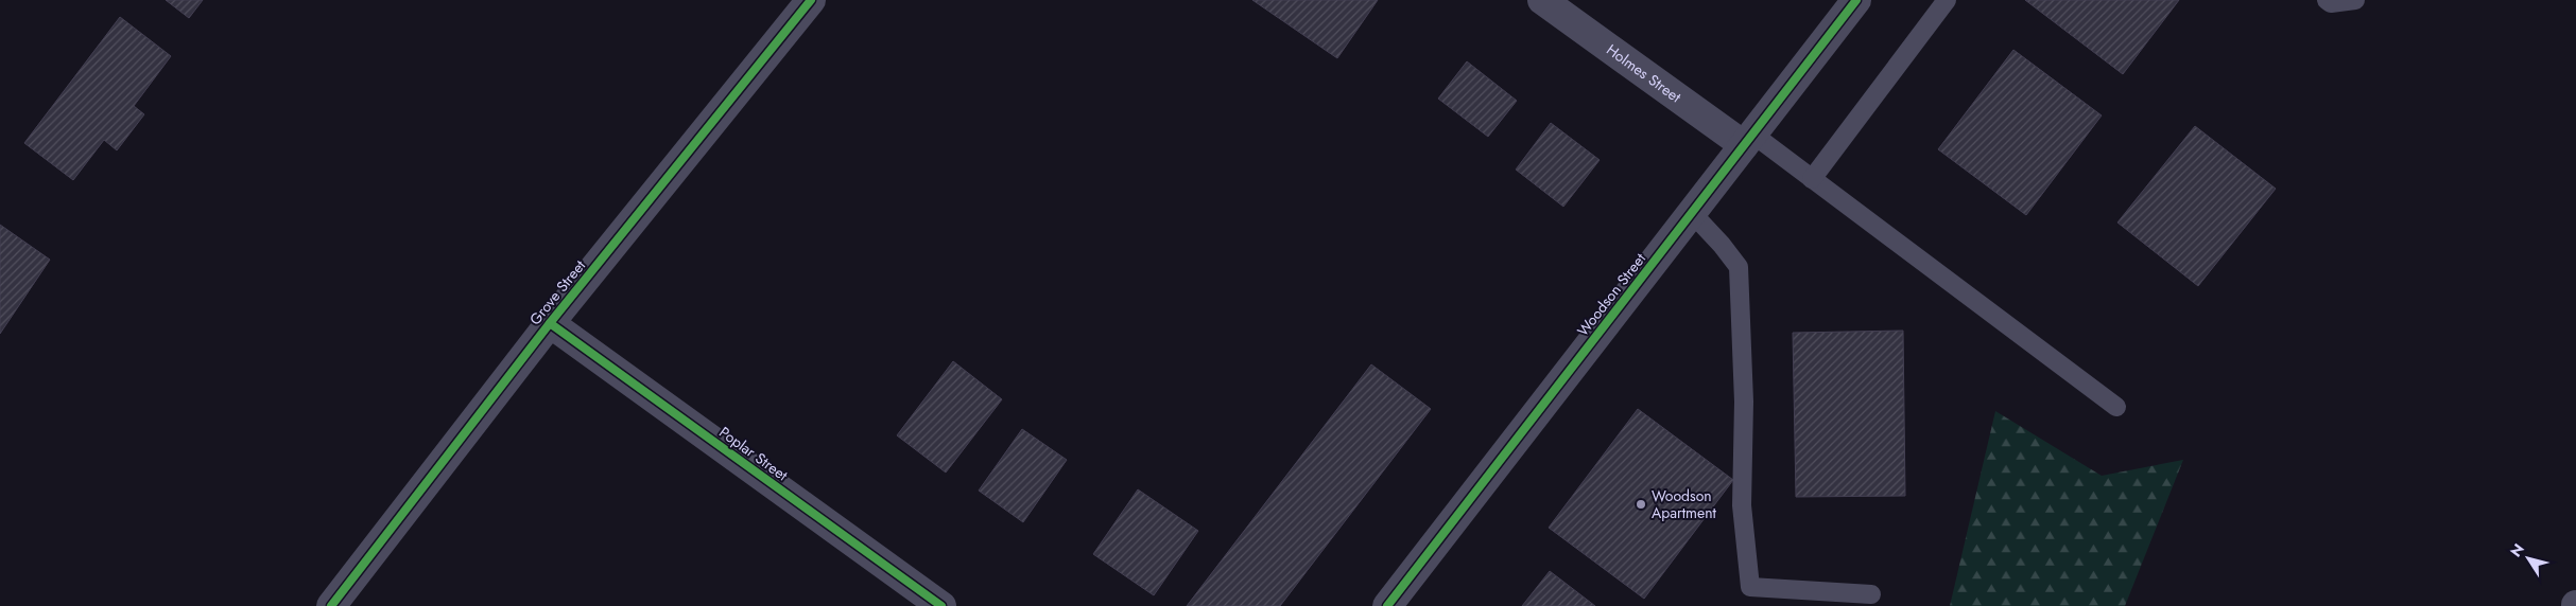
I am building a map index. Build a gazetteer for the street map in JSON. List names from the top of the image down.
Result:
{
  "streets": {
    "street": [
      "Holmes Street",
      "Grove Street",
      "Woodson Street",
      "Poplar Street"
    ]
  },
  "crossings": [
    ["Holmes Street", "Woodson Street"],
    ["Grove Street", "Poplar Street"]
  ],
  "places": ["Woodson Apartment"],
  "north": "top left"
}
